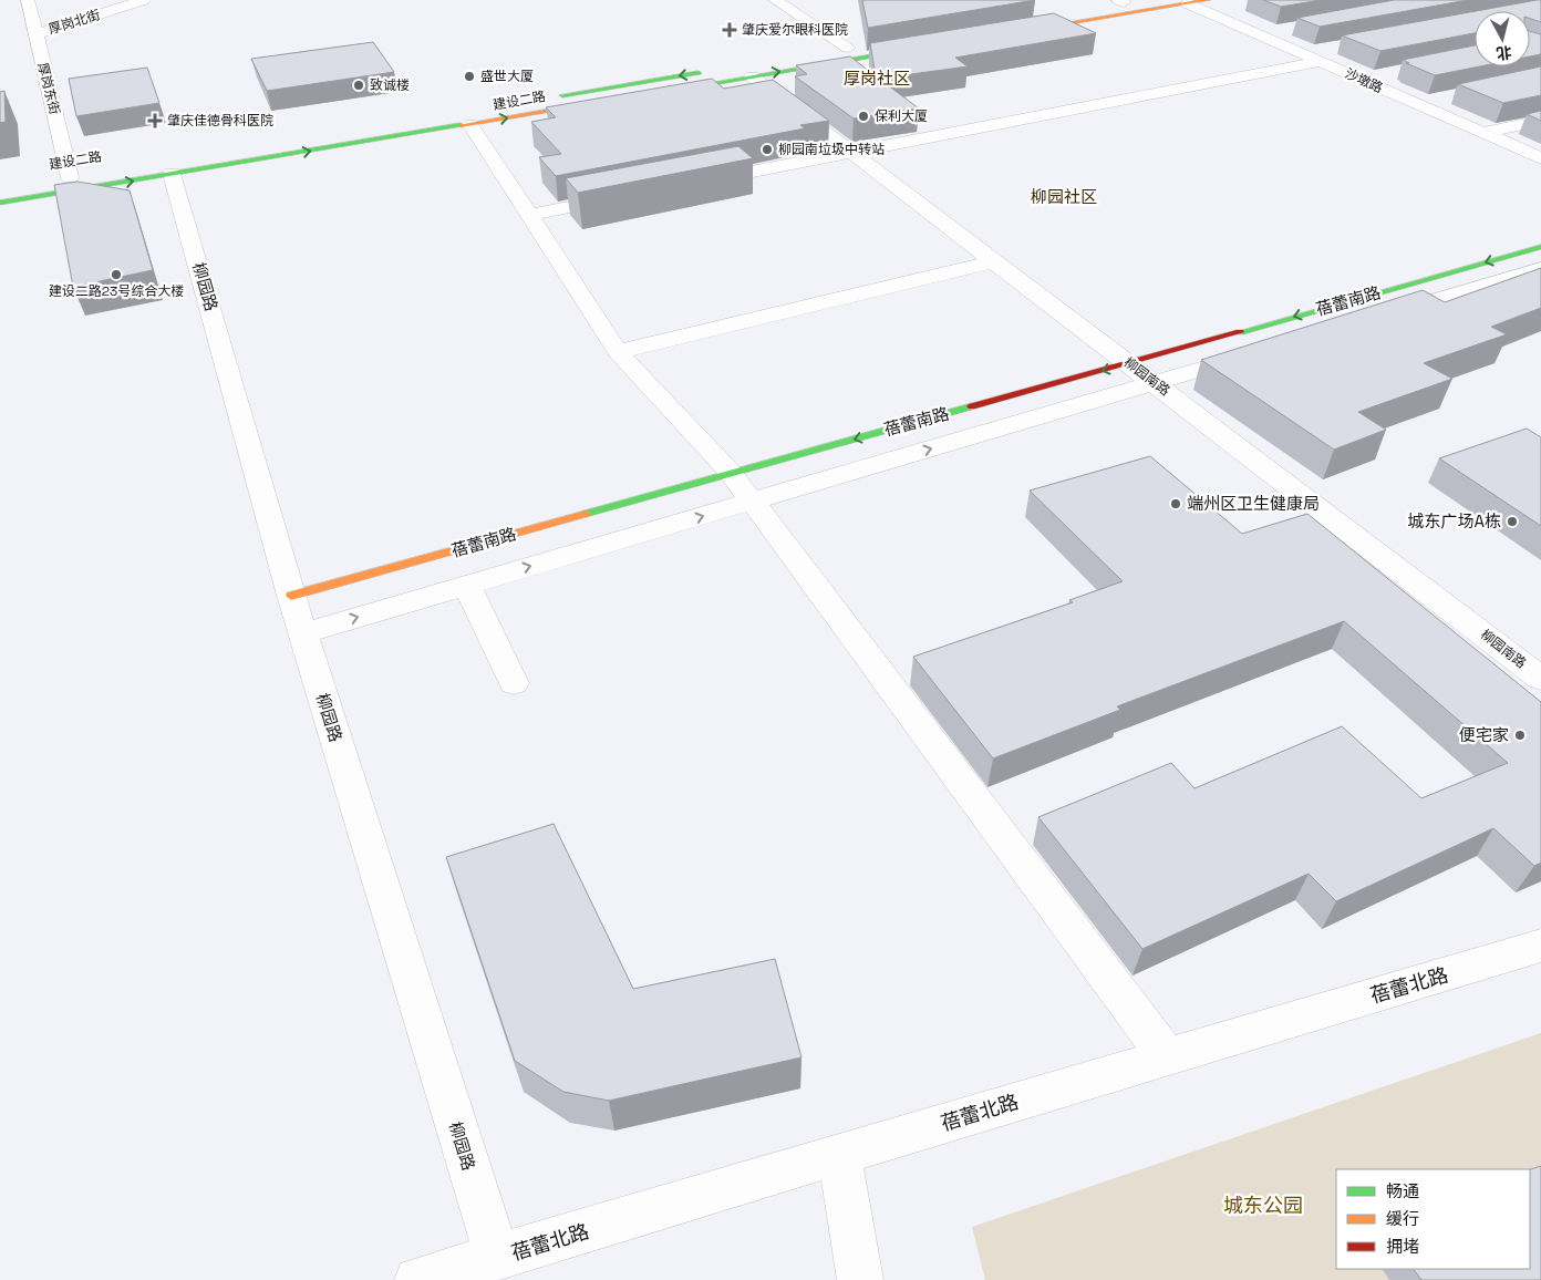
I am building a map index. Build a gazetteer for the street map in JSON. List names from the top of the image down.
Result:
{
  "streets": {
    "main road": ["建设二路", "蓓蕾南路"],
    "street": [
      "厚岗北街",
      "沙墩路",
      "厚岗东街",
      "柳园路",
      "柳园南路",
      "蓓蕾北路"
    ]
  },
  "crossings": [
    ["厚岗北街", "厚岗东街"],
    ["厚岗东街", "建设二路"],
    ["建设二路", "柳园路"],
    ["建设二路", "柳园南路"],
    ["柳园路", "蓓蕾南路"],
    ["柳园路", "蓓蕾北路"],
    ["蓓蕾南路", "柳园南路"]
  ],
  "districts": ["厚岗社区", "柳园社区"],
  "parks": ["城东公园"],
  "places": {
    "health": ["肇庆爱尔眼科医院", "肇庆佳德骨科医院"],
    "other": [
      "盛世大厦",
      "致诚楼",
      "保利大厦",
      "柳园南垃圾中转站",
      "建设二路23号综合大楼",
      "端州区卫生健康局",
      "城东广场A栋",
      "便宅家"
    ]
  },
  "legend": ["畅通", "缓行", "拥堵"],
  "north": "bottom"
}
